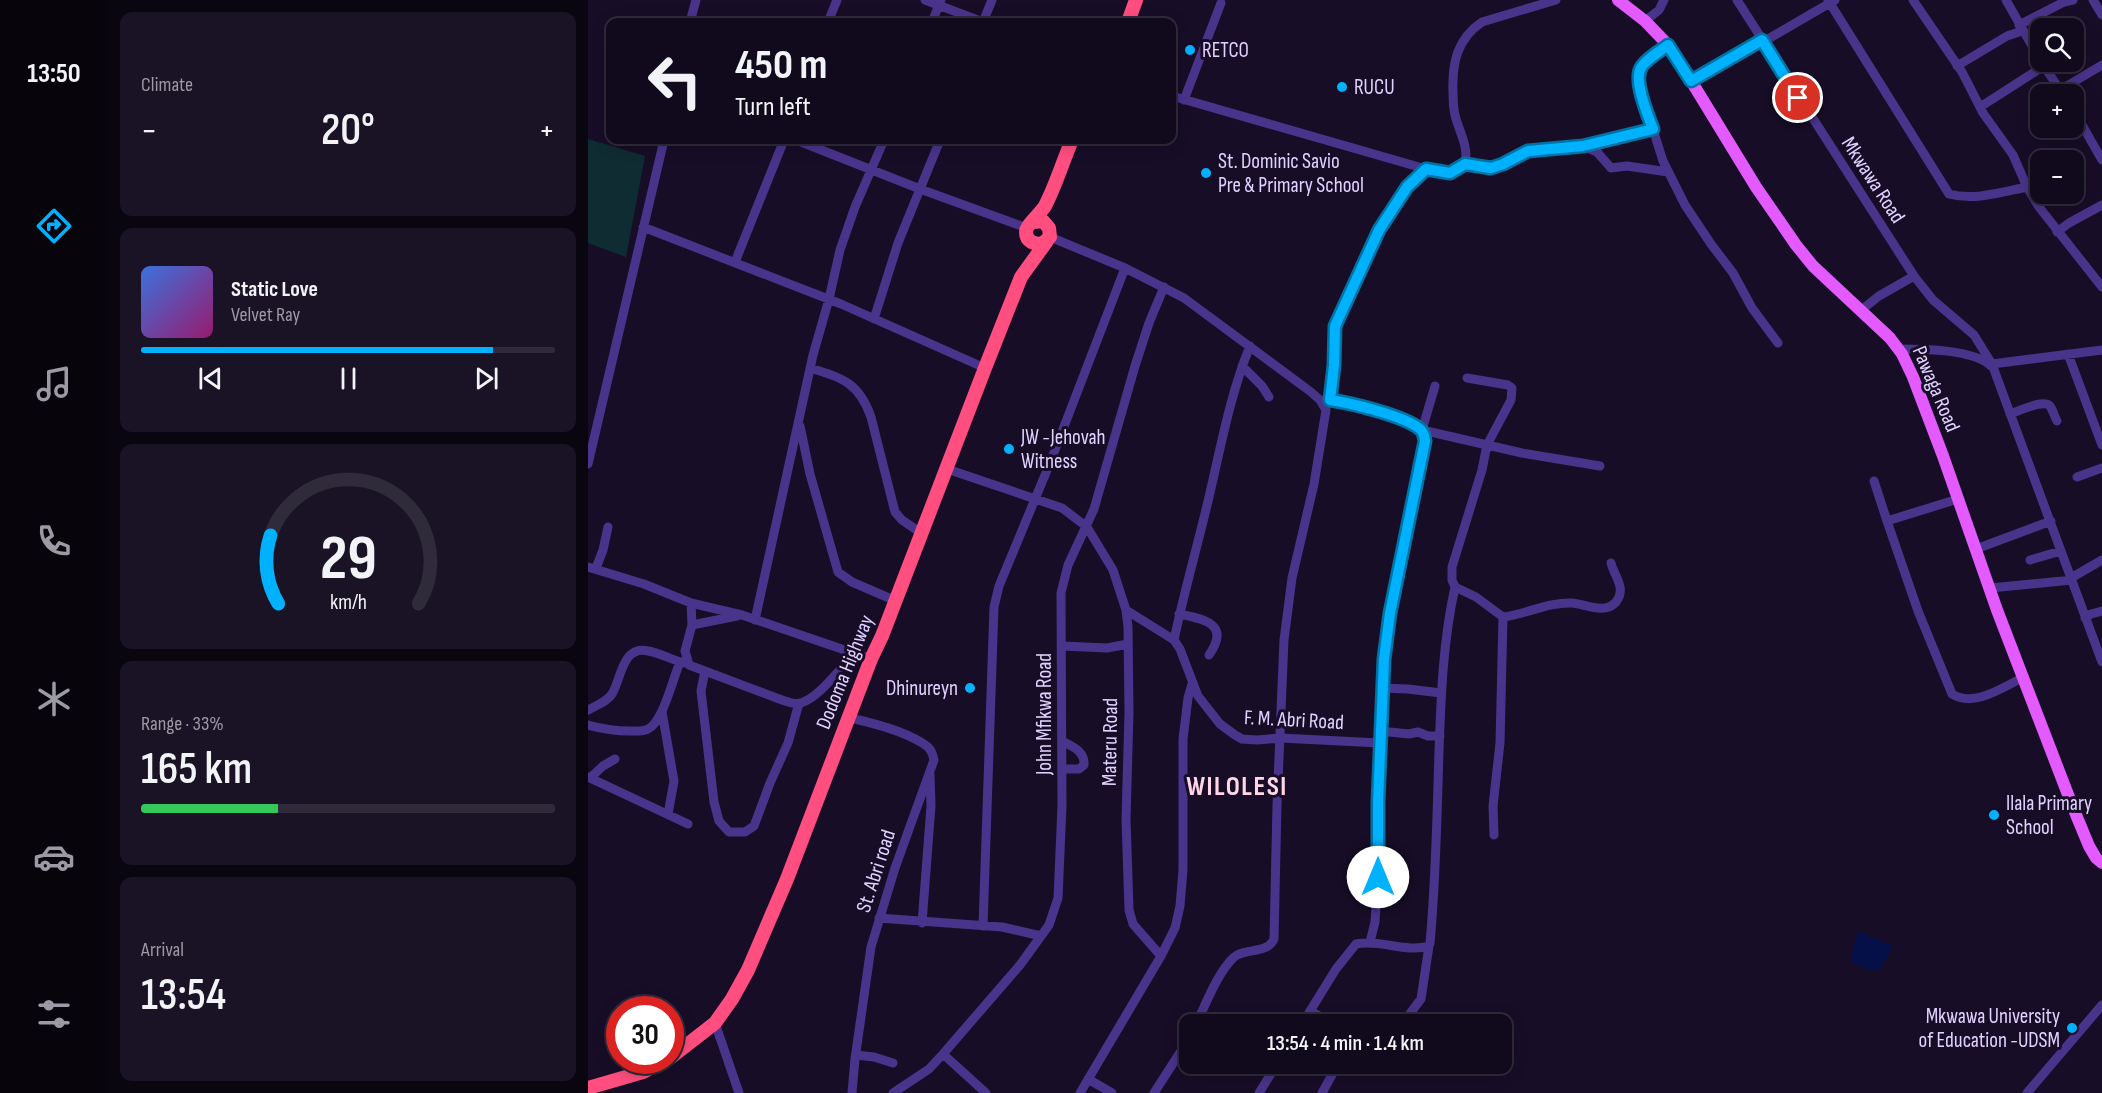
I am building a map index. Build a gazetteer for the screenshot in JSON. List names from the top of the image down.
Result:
{
  "streets": {
    "highway": ["Dodoma Highway"],
    "main road": ["Pawaga Road"],
    "street": [
      "Mkwawa Road",
      "John Mfikwa Road",
      "F. M. Abri Road",
      "Materu Road",
      "St. Abri road"
    ]
  },
  "crossings": [
    ["Dodoma Highway", "St. Abri road"],
    ["John Mfikwa Road", "Materu Road"]
  ],
  "districts": ["WILOLESI"],
  "places": [
    "RETCO",
    "RUCU",
    "St. Dominic Savio Pre & Primary School",
    "JW -Jehovah Witness",
    "Dhinureyn",
    "Ilala Primary School",
    "Mkwawa University of Education -UDSM"
  ],
  "page": {
    "tabs": "13:50",
    "tile": [
      "Climate",
      ["Range · 33%", "165 km"],
      ["Arrival", "13:54"]
    ],
    "map_buttons": ["+", "−"],
    "turn": ["450 m", "Turn left"],
    "heat": ["−", "20°", "+"],
    "song": ["Static Love", "Velvet Ray"],
    "limit": "30",
    "trip": "13:54 · 4 min · 1.4 km",
    "gauge": ["29", "km/h"]
  }
}
